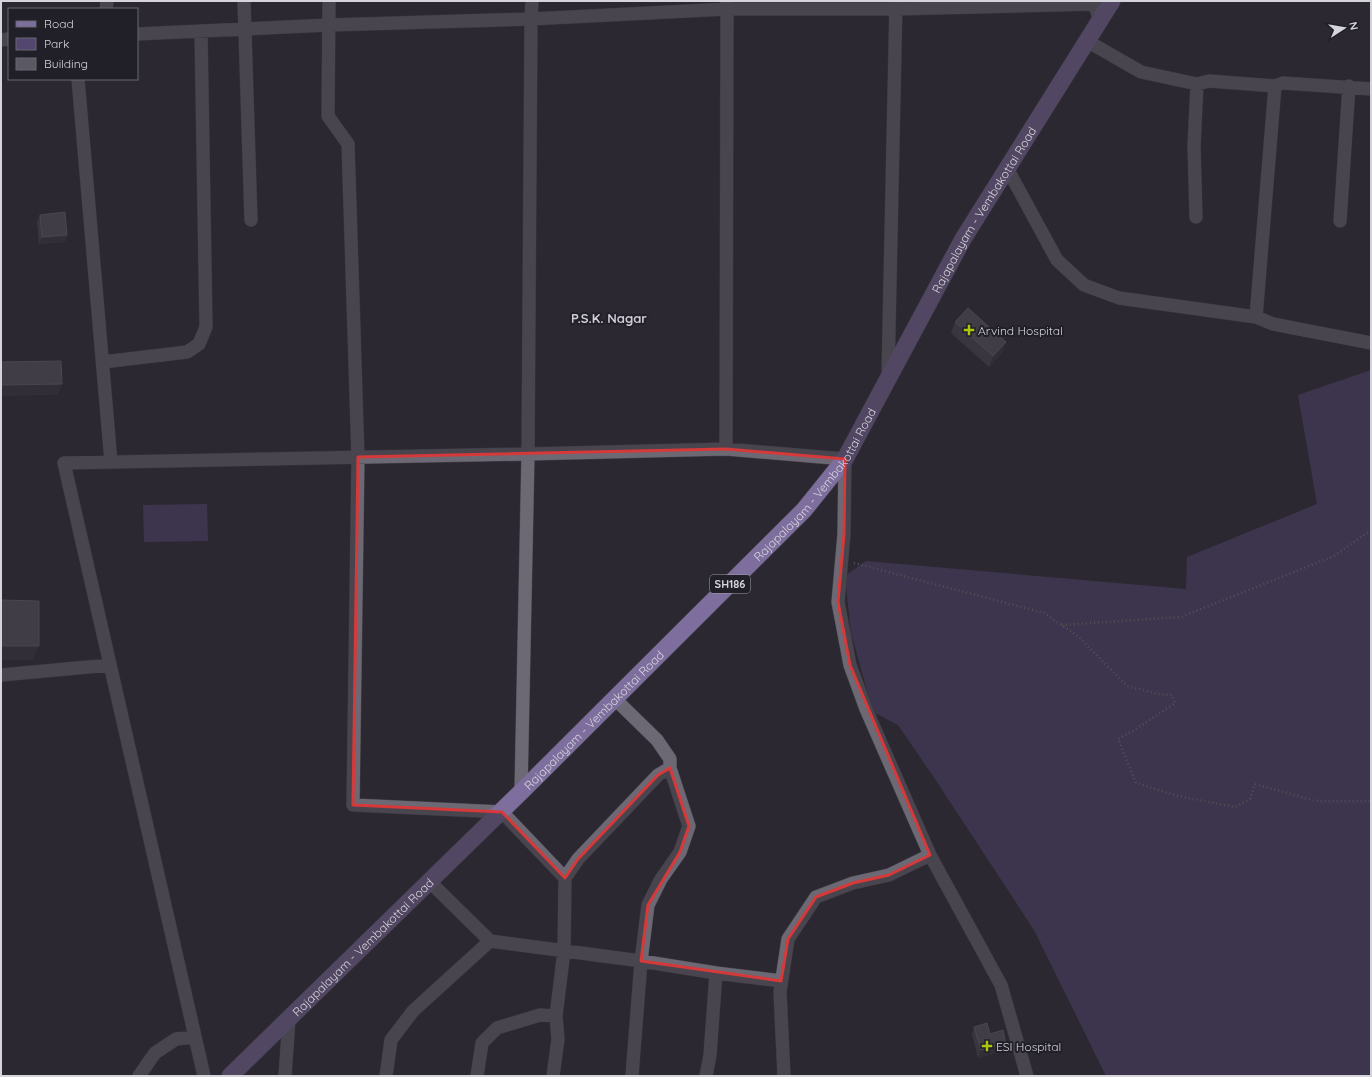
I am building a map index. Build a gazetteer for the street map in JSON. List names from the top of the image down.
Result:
{
  "streets": {
    "main road": ["Rajapalayam - Vembakottai Road", "SH186"]
  },
  "districts": ["P.S.K. Nagar"],
  "places": {
    "health": ["Arvind Hospital", "ESI Hospital"]
  },
  "legend": ["Road", "Park", "Building"],
  "north": "right"
}
